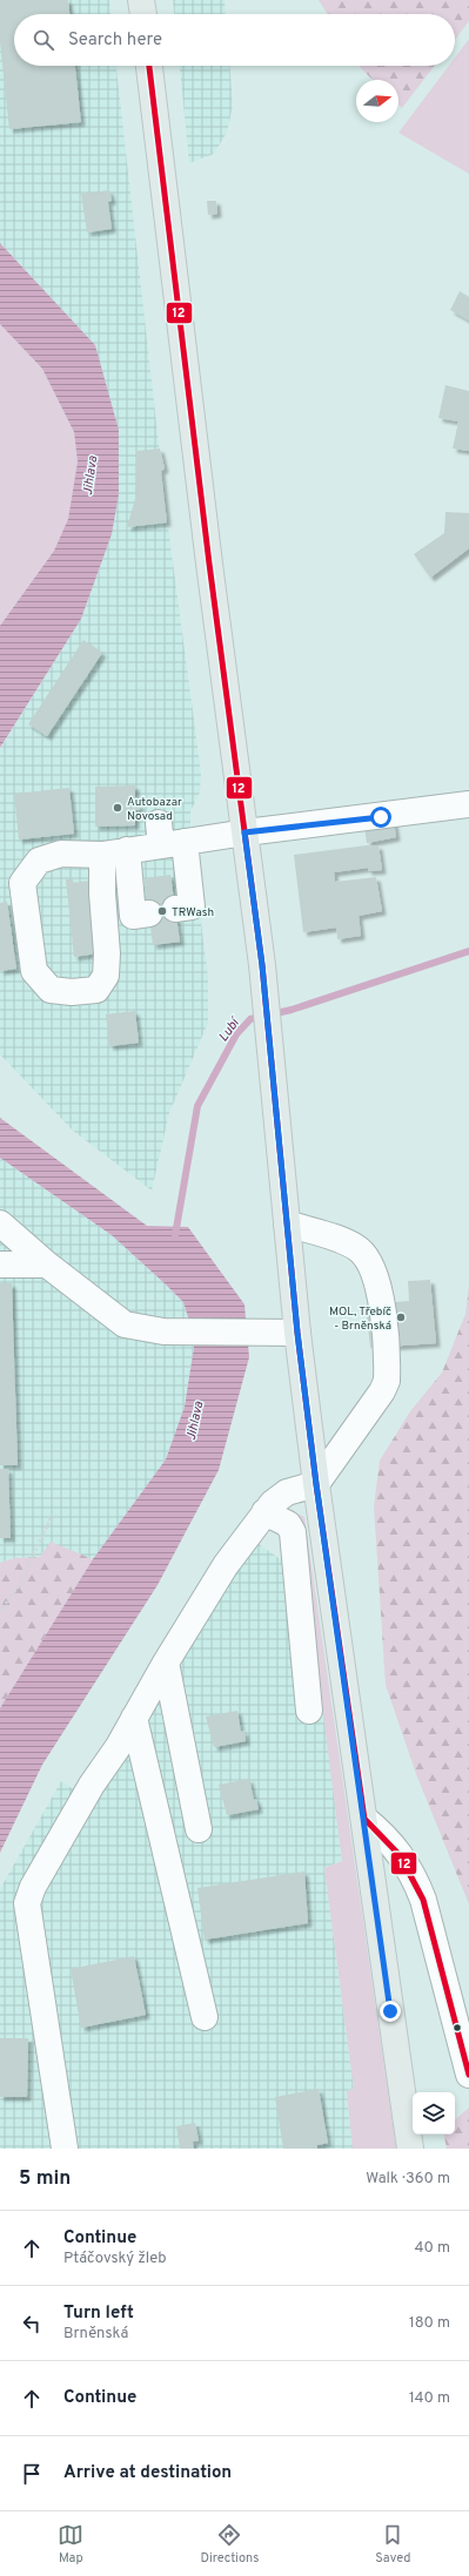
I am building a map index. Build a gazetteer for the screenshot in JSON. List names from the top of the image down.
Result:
{
  "water": ["Jihlava", "Lubí"],
  "places": ["Autobazar Novosad", "TRWash", "MOL, Třebíč - Brněnská"],
  "lines": ["transit line 12"],
  "north": "right",
  "page": {
    "search": "Search here",
    "heading": ["5 min", "Walk · 360 m"],
    "list": [
      ["Continue", "Ptáčovský žleb", "40 m"],
      ["Turn left", "Brněnská", "180 m"],
      ["Continue", "140 m"],
      "Arrive at destination"
    ],
    "nav": ["Map", "Directions", "Saved"]
  }
}
